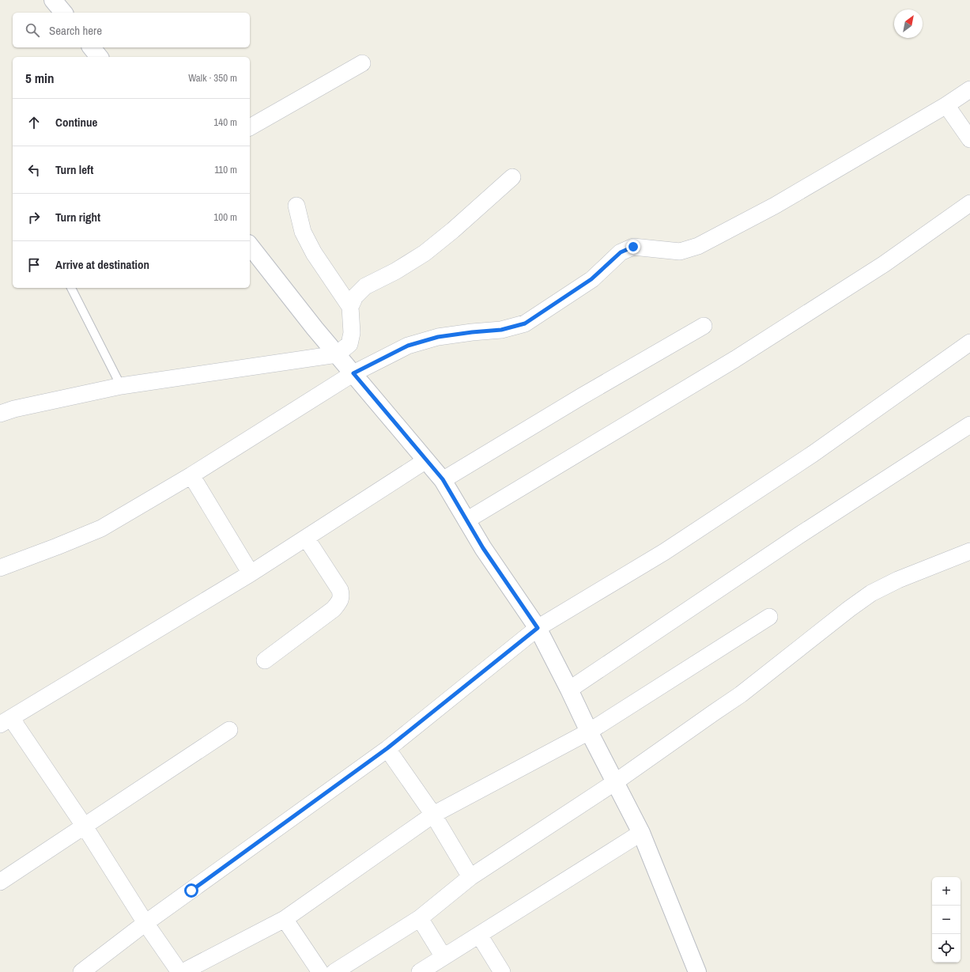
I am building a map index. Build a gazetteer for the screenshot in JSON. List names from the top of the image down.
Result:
{
  "north": "top right",
  "page": {
    "search": "Search here",
    "heading": ["5 min", "Walk · 350 m"],
    "list": [
      ["Continue", "140 m"],
      ["Turn left", "110 m"],
      ["Turn right", "100 m"],
      "Arrive at destination"
    ],
    "map_buttons": ["+", "−"]
  }
}
